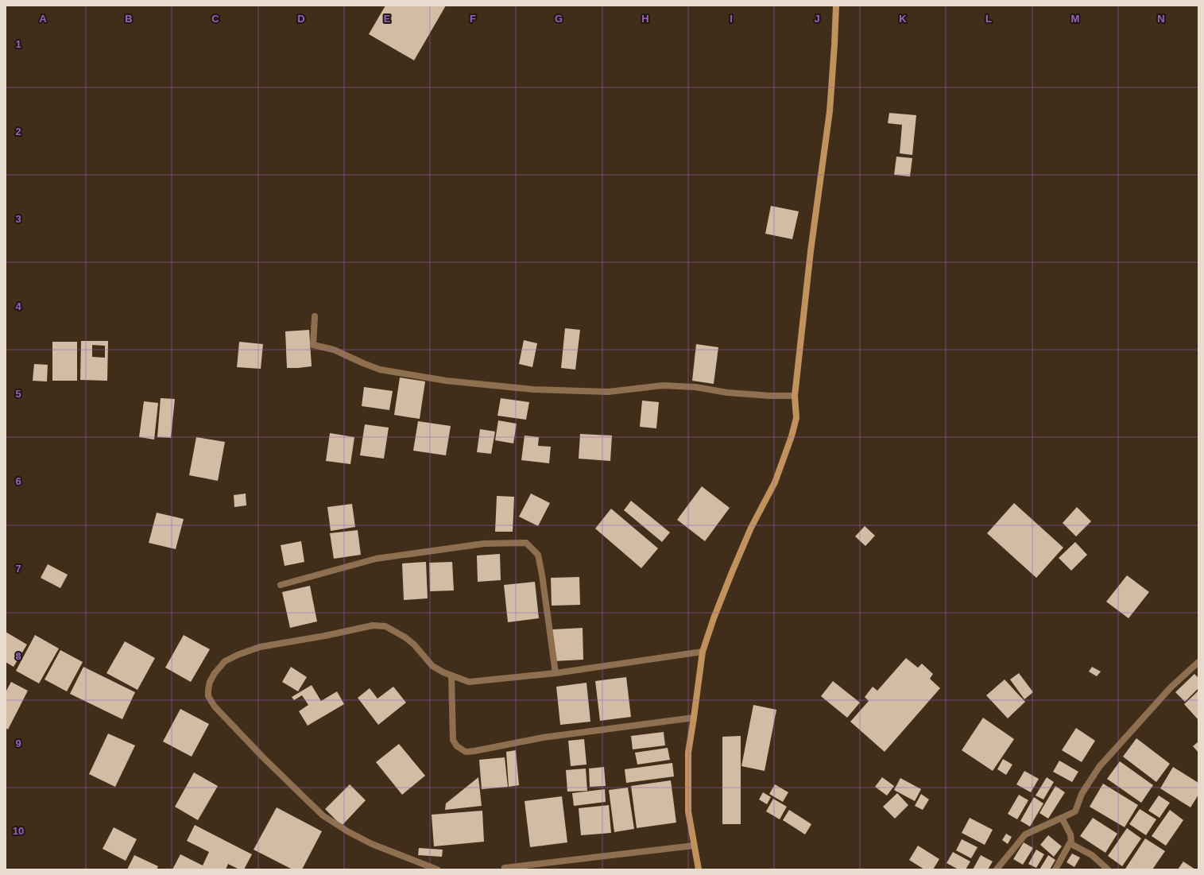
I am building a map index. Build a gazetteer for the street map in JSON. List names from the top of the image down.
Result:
{
  "grid": {
    "columns": [
      "A",
      "B",
      "C",
      "D",
      "E",
      "F",
      "G",
      "H",
      "I",
      "J",
      "K",
      "L",
      "M",
      "N"
    ],
    "rows": [
      "1",
      "2",
      "3",
      "4",
      "5",
      "6",
      "7",
      "8",
      "9",
      "10"
    ]
  }
}
